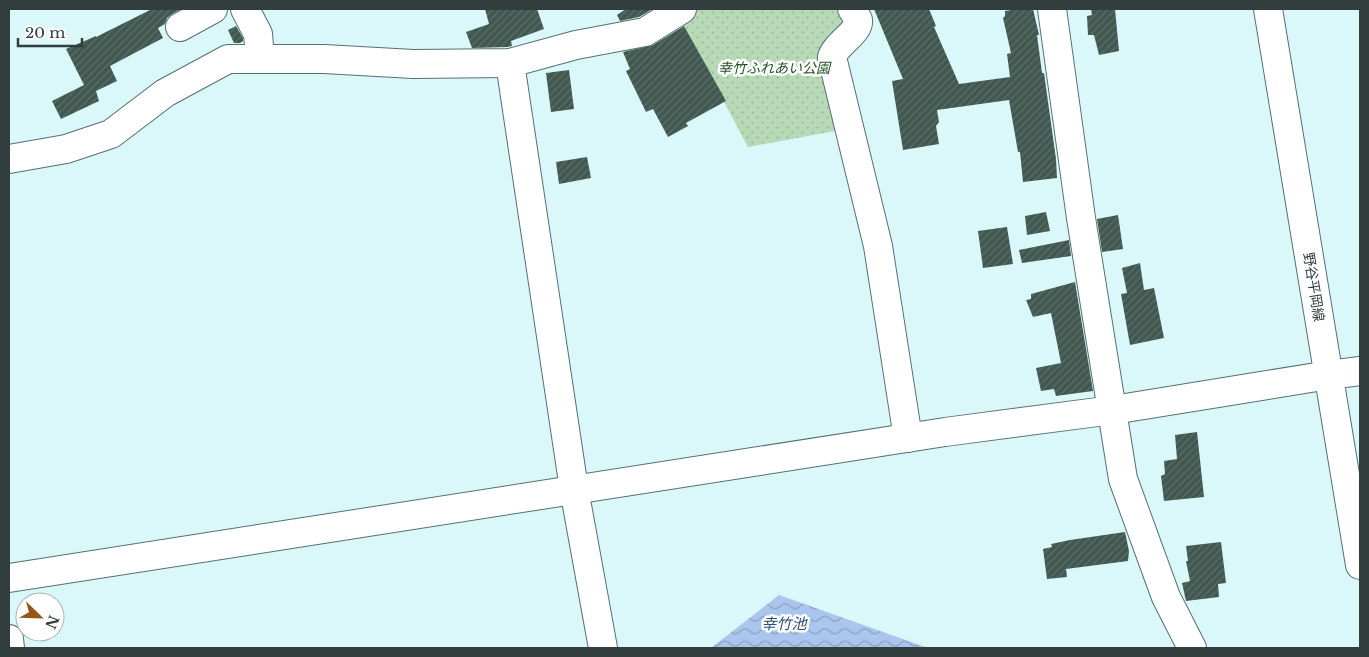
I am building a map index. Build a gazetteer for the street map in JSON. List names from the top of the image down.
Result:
{
  "streets": {
    "street": ["野谷平岡線"]
  },
  "water": ["幸竹池"],
  "parks": ["幸竹ふれあい公園"],
  "scale_bar": "20 m",
  "north": "bottom right"
}
